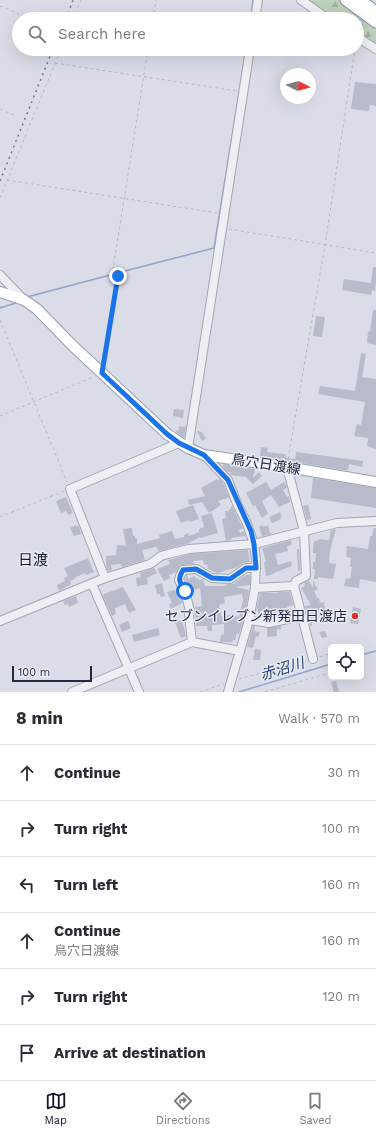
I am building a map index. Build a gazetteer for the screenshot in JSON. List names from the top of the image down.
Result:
{
  "streets": {
    "main road": ["鳥穴日渡線"]
  },
  "districts": ["日渡"],
  "water": ["赤沼川"],
  "places": ["セブンイレブン新発田日渡店"],
  "scale_bar": "100 m",
  "north": "right",
  "page": {
    "search": "Search here",
    "scale": "100 m",
    "heading": ["8 min", "Walk · 570 m"],
    "list": [
      ["Continue", "30 m"],
      ["Turn right", "100 m"],
      ["Turn left", "160 m"],
      ["Continue", "鳥穴日渡線", "160 m"],
      ["Turn right", "120 m"],
      "Arrive at destination"
    ],
    "nav": ["Map", "Directions", "Saved"]
  }
}
